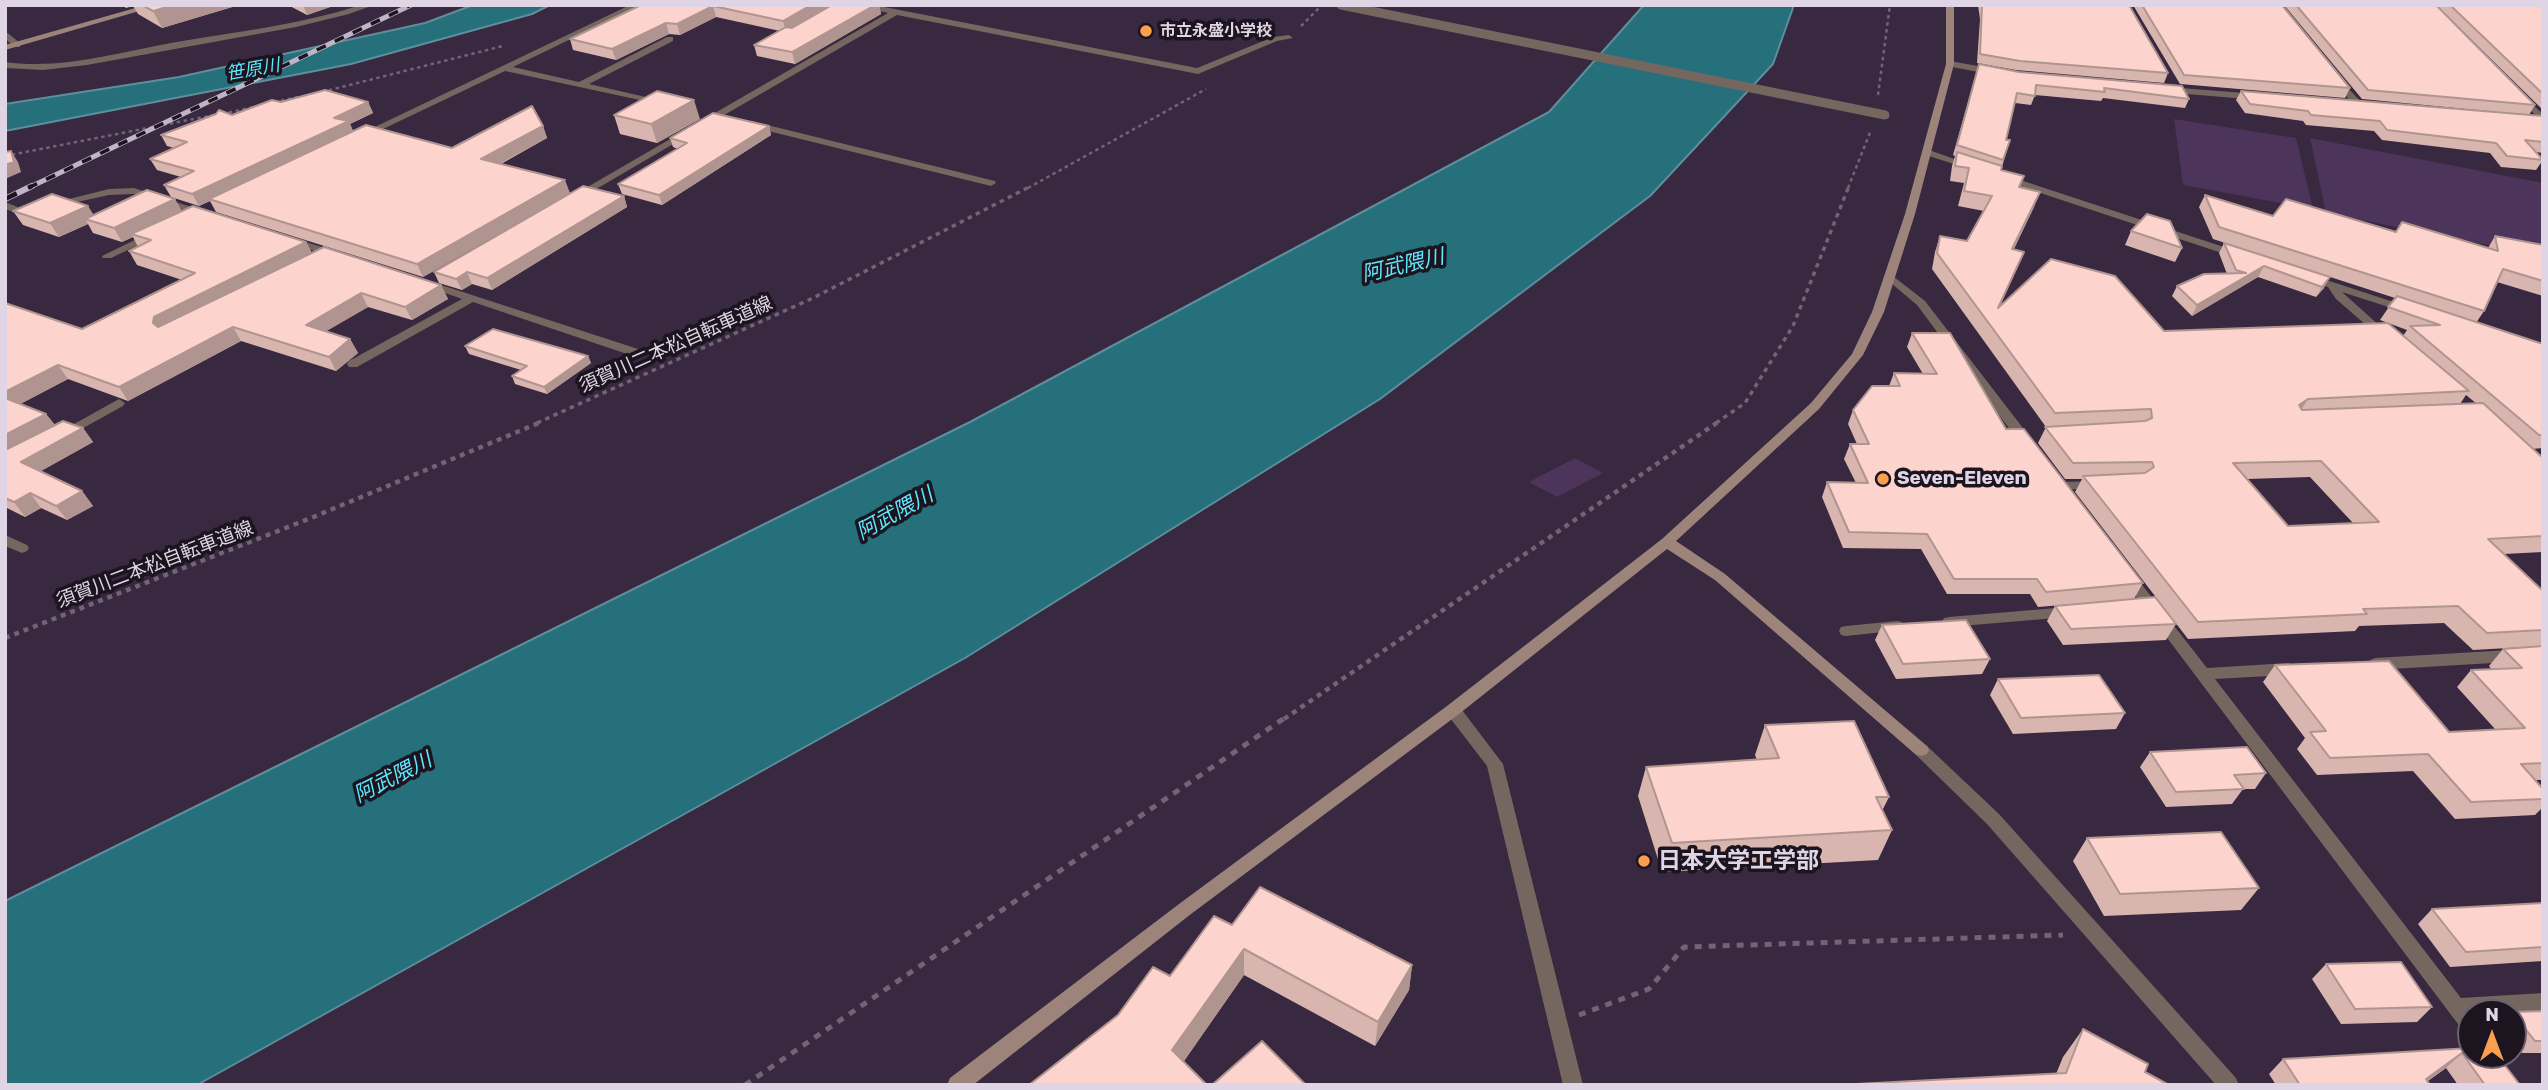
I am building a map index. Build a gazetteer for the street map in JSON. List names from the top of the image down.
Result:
{
  "streets": {
    "path": ["須賀川二本松自転車道線"]
  },
  "water": ["笹原川", "阿武隈川"],
  "places": ["市立永盛小学校", "Seven-Eleven", "日本大学工学部"],
  "north": "top"
}
